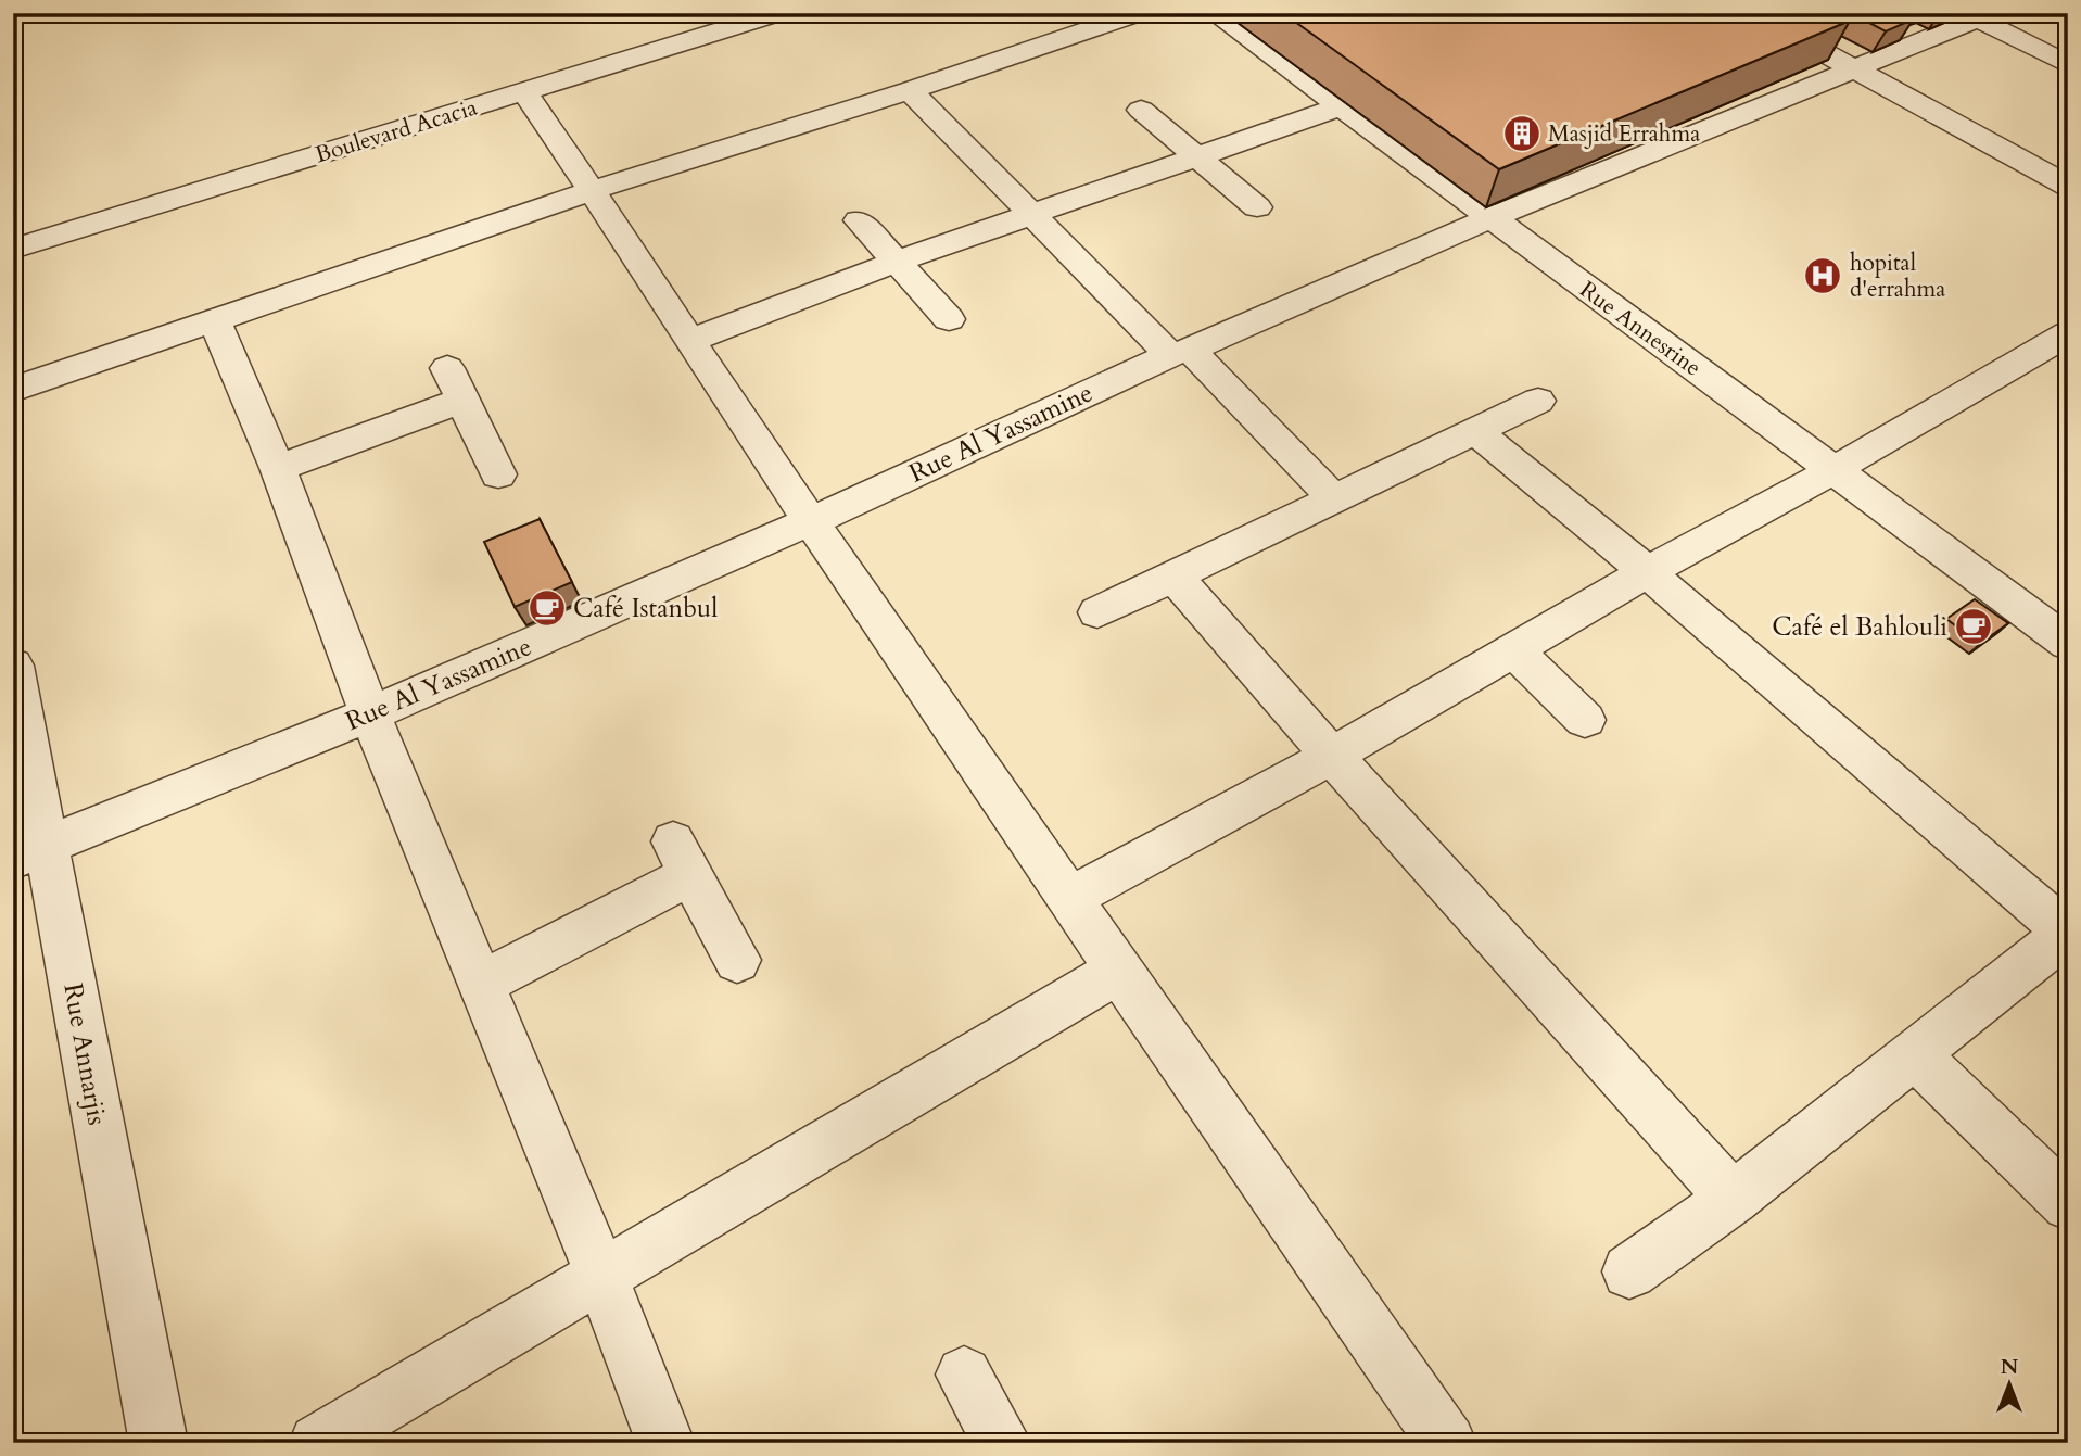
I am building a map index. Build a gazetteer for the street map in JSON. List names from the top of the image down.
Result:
{
  "streets": {
    "street": [
      "Boulevard Acacia",
      "Rue Annesrine",
      "Rue Al Yassamine",
      "Rue Annarjis"
    ]
  },
  "crossings": [
    ["Rue Annesrine", "Rue Al Yassamine"],
    ["Rue Al Yassamine", "Rue Annarjis"]
  ],
  "places": {
    "building": ["Masjid Errahma"],
    "hospital": ["hopital d'errahma"],
    "cafe": ["Café Istanbul", "Café el Bahlouli"]
  },
  "north": "top"
}
